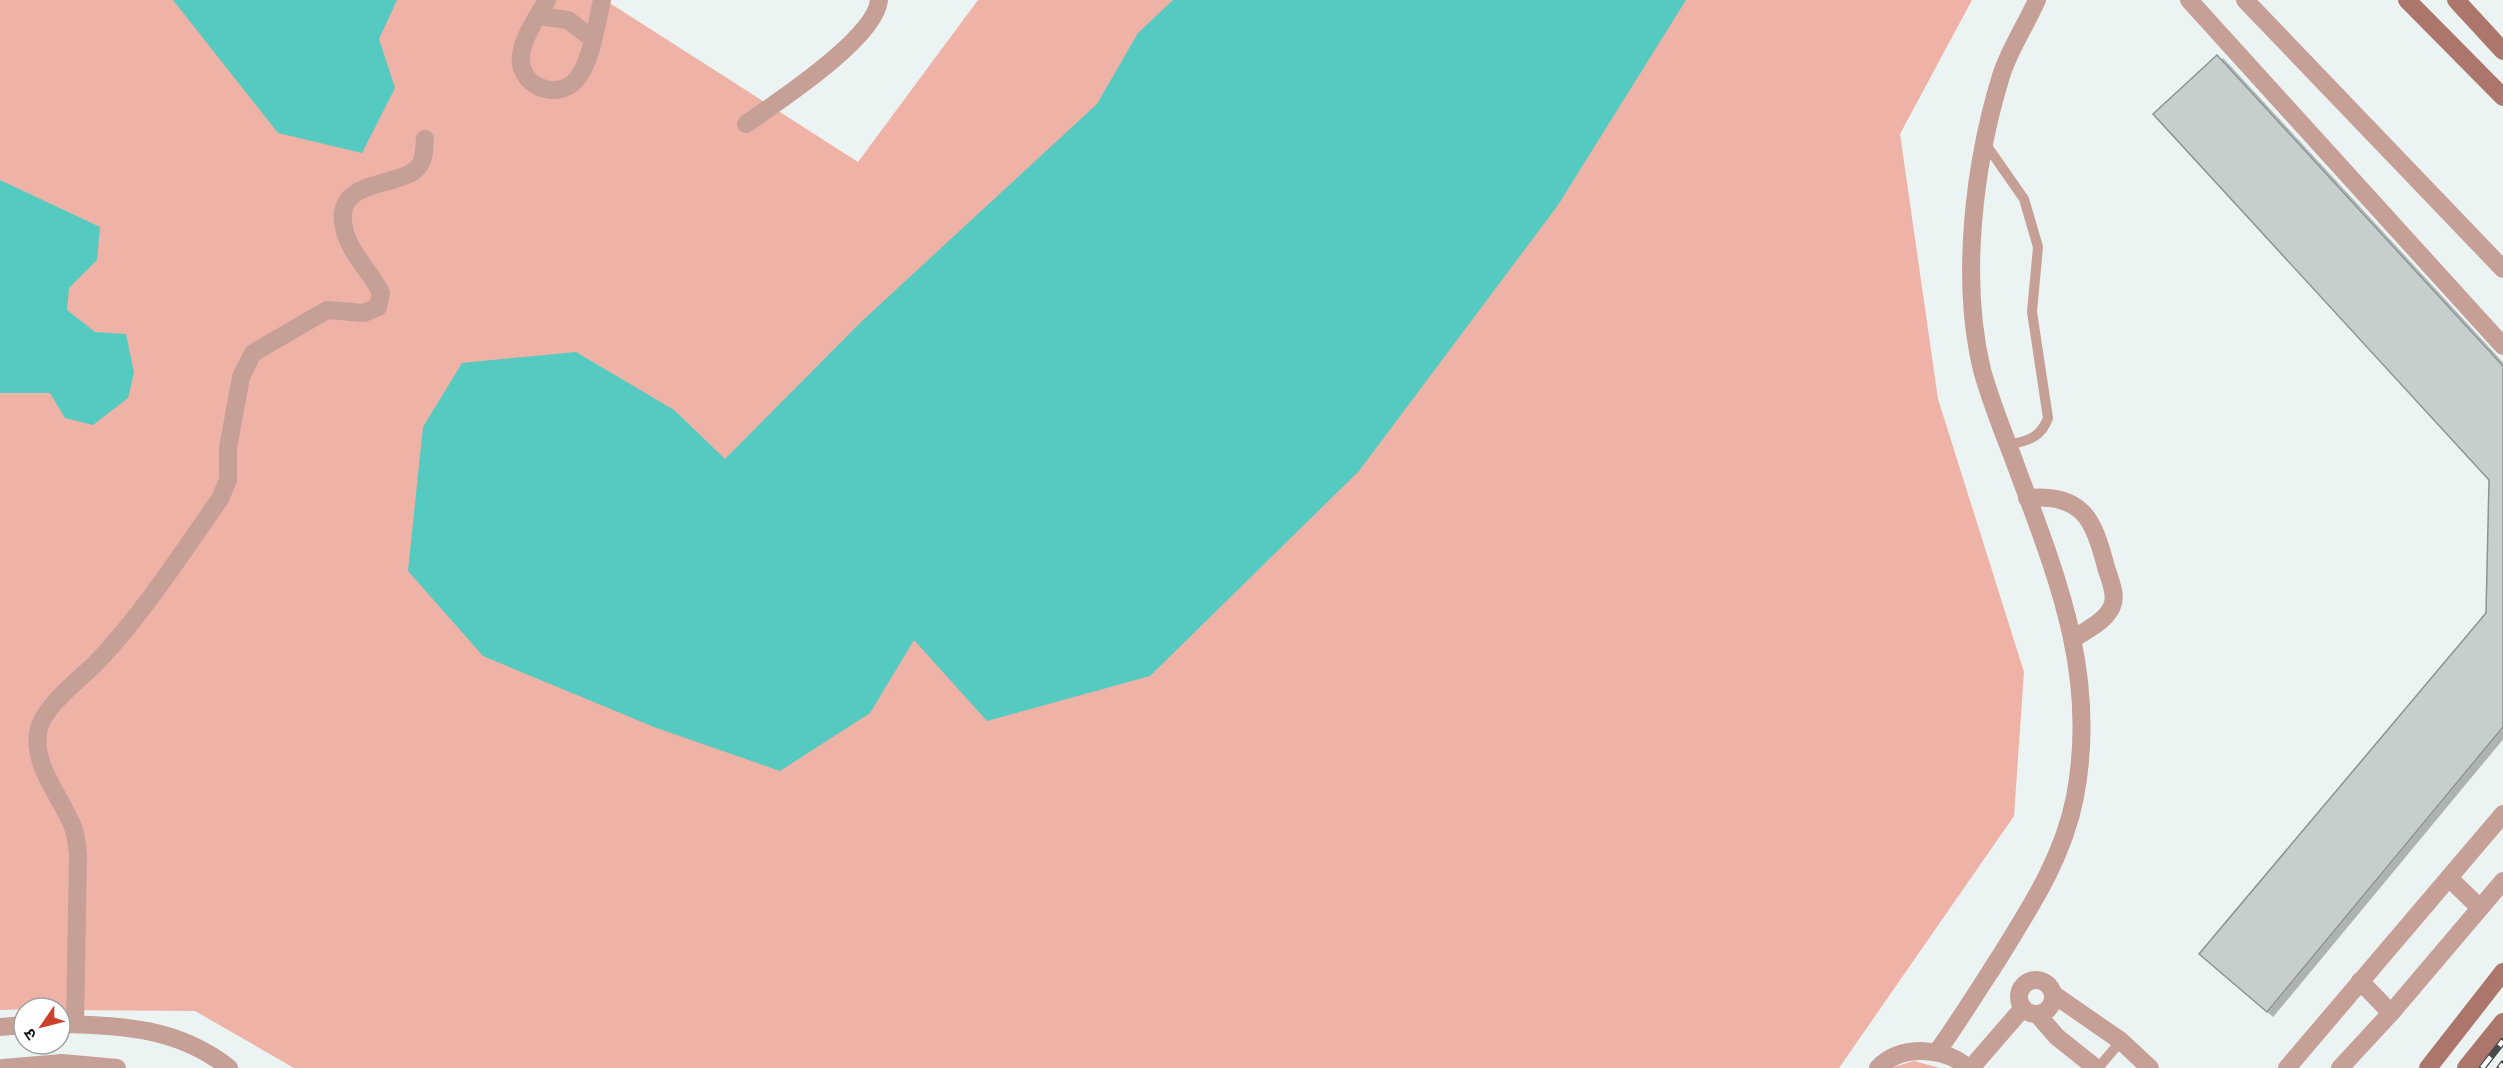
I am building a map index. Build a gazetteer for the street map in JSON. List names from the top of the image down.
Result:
{
  "north": "bottom left"
}
